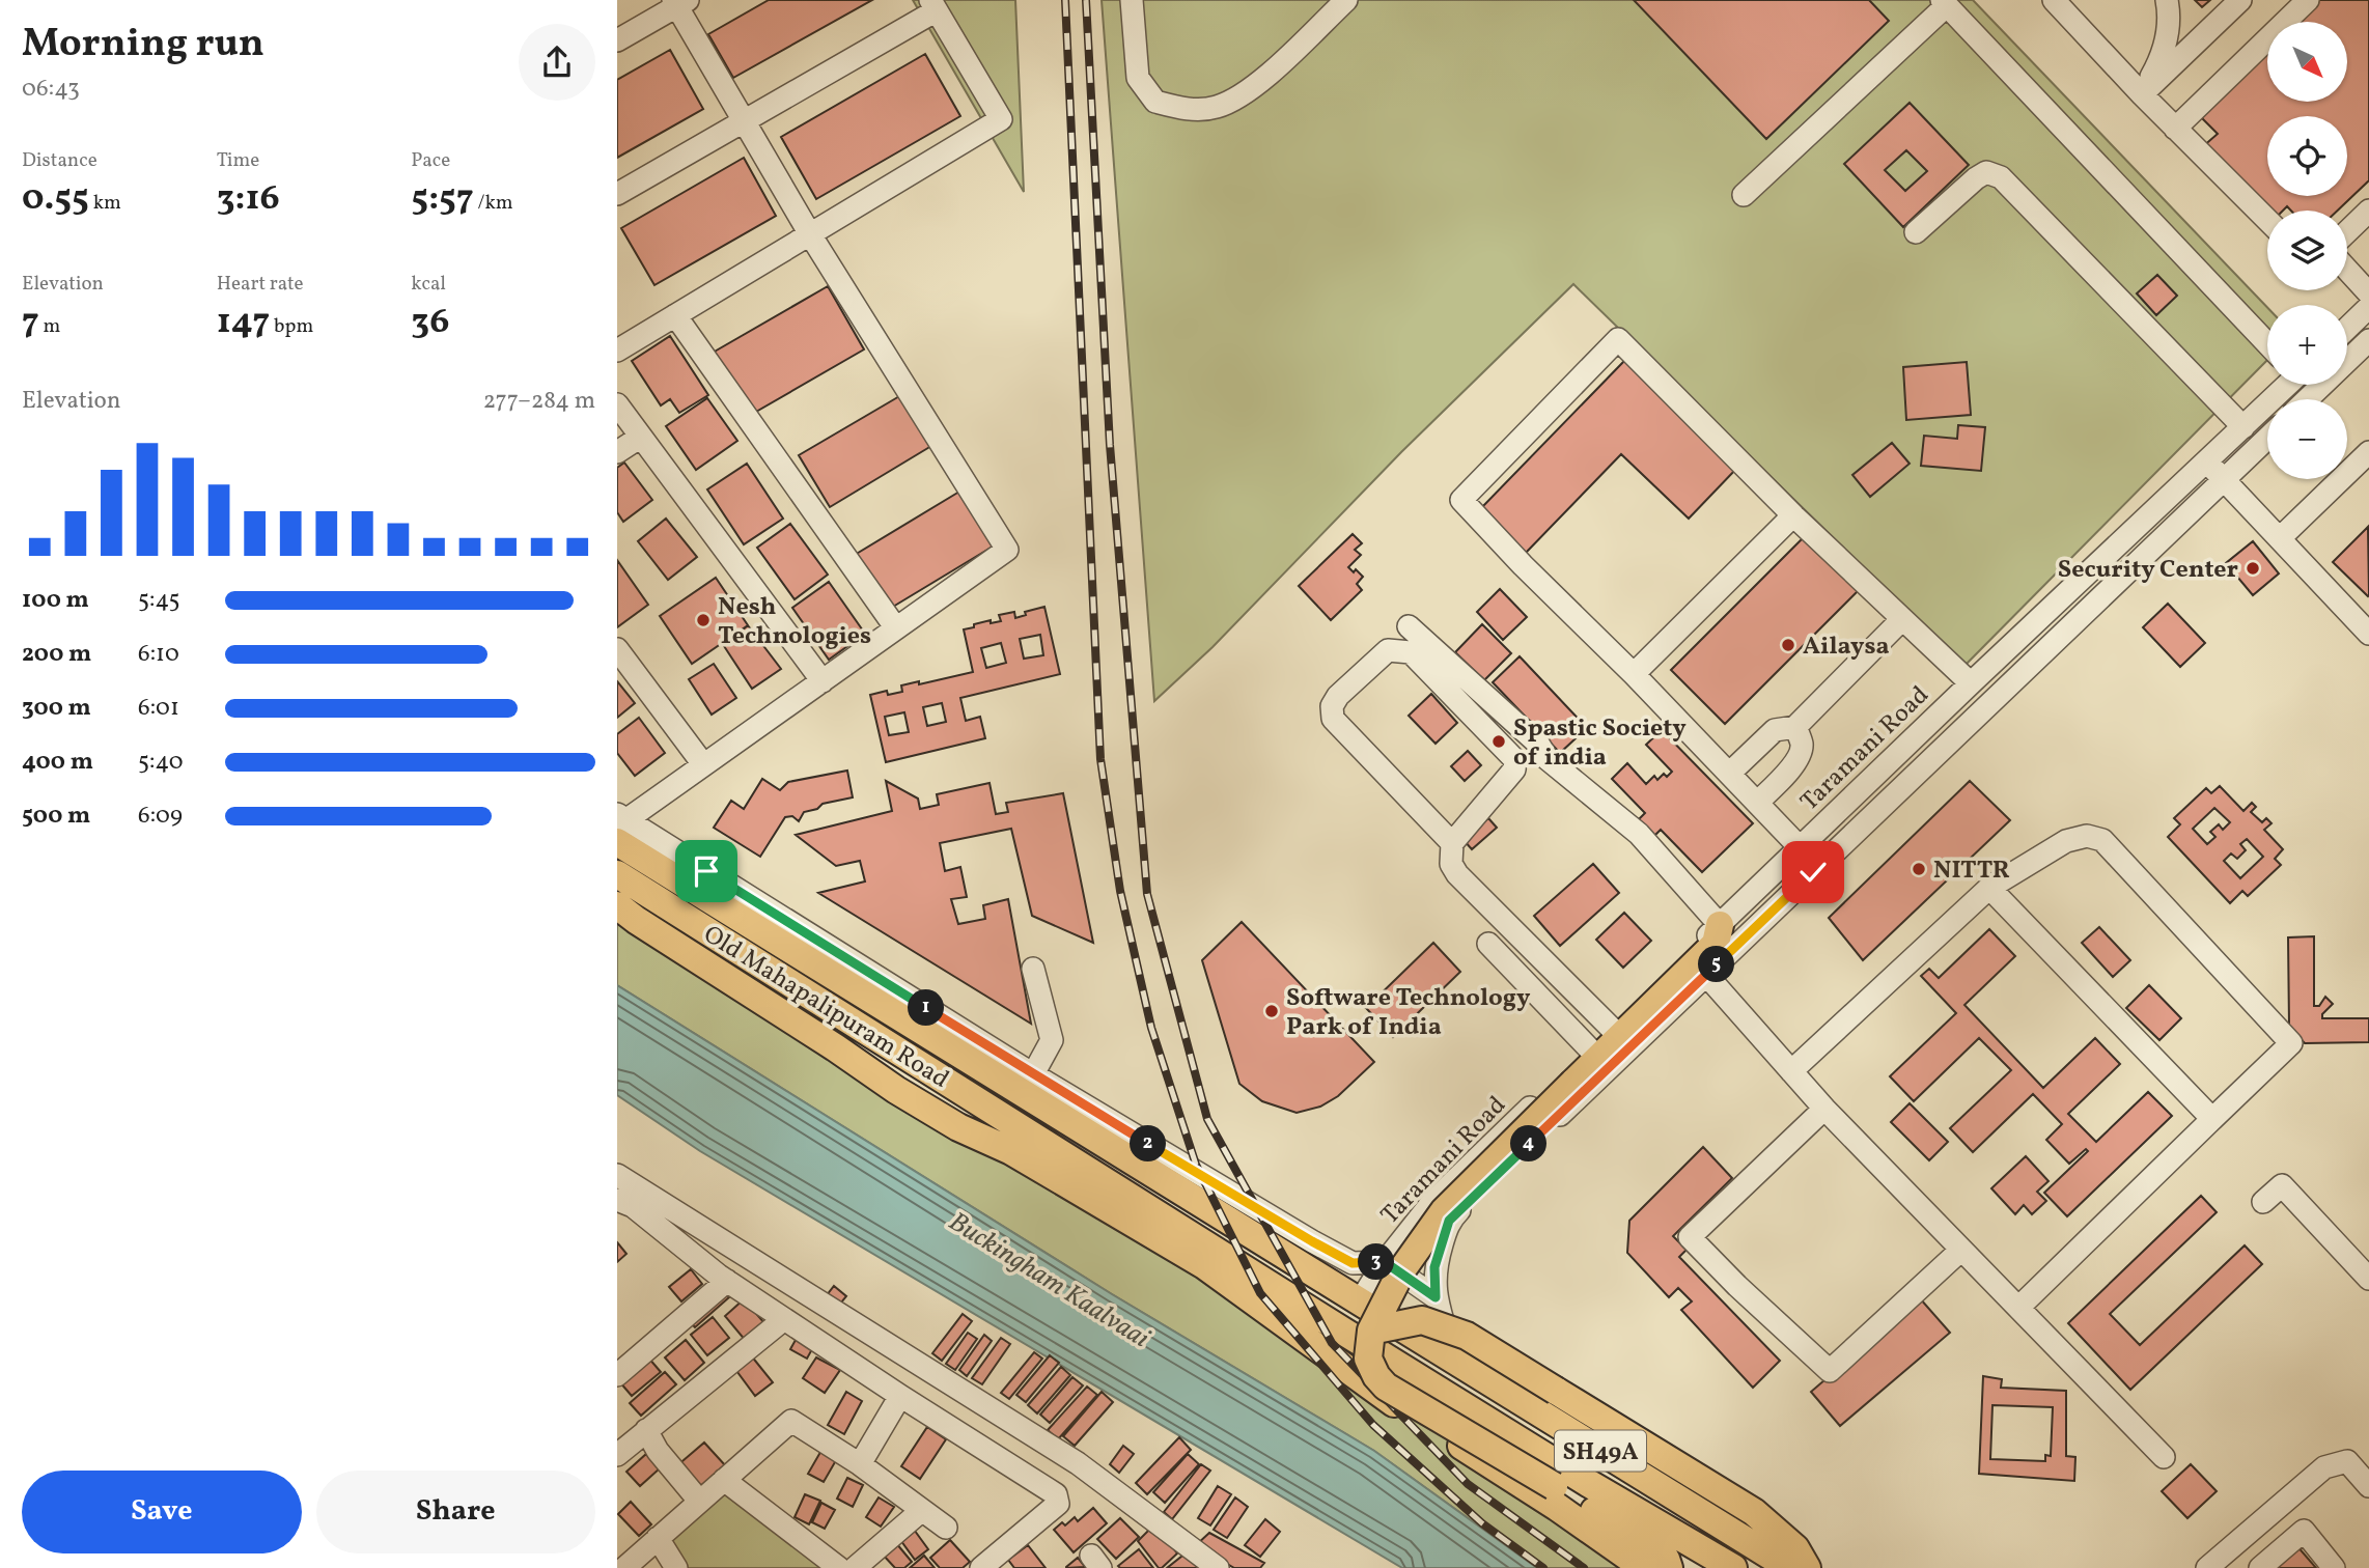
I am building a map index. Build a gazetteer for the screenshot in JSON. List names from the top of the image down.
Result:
{
  "streets": {
    "main road": ["Old Mahapalipuram Road", "SH49A"],
    "street": ["Taramani Road"]
  },
  "crossings": [
    ["Old Mahapalipuram Road", "SH49A"]
  ],
  "water": ["Buckingham Kaalvaai"],
  "places": [
    "Security Center",
    "Nesh Technologies",
    "Ailaysa",
    "Spastic Society of india",
    "NITTR",
    "Software Technology Park of India"
  ],
  "north": "bottom right",
  "page": {
    "heading": ["Morning run", "06:43"],
    "map_buttons": ["+", "−"],
    "stats": [
      ["Distance", "0.55 km"],
      ["Time", "3:16"],
      ["Pace", "5:57 /km"],
      ["Elevation", "7 m"],
      ["Heart rate", "147 bpm"],
      ["kcal", "36"]
    ],
    "chart": ["Elevation", "277–284 m"],
    "list": [
      {
        "name": "100 m",
        "note": "5:45"
      },
      {
        "name": "200 m",
        "note": "6:10"
      },
      {
        "name": "300 m",
        "note": "6:01"
      },
      {
        "name": "400 m",
        "note": "5:40"
      },
      {
        "name": "500 m",
        "note": "6:09"
      }
    ],
    "pins": [
      "5",
      "1",
      "2",
      "4",
      "3"
    ],
    "buttons": ["Save", "Share"]
  }
}
